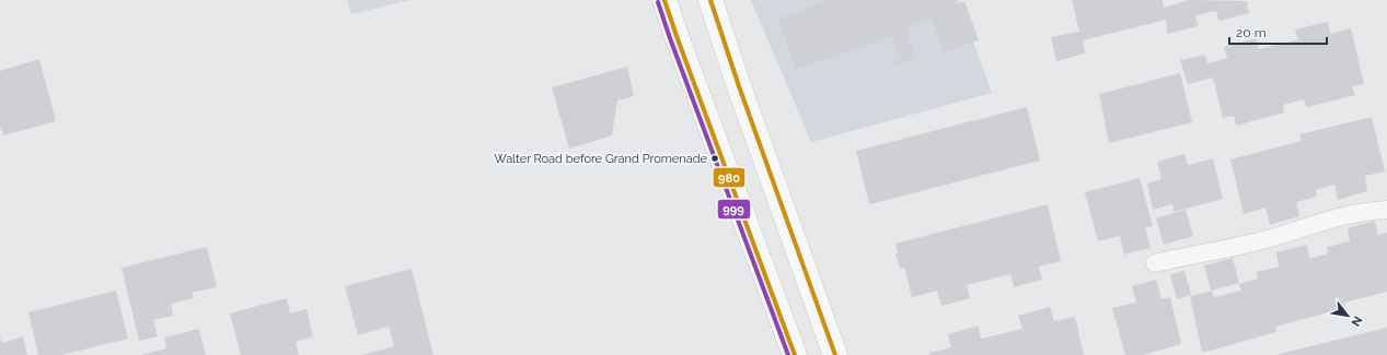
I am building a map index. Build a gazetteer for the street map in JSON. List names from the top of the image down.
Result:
{
  "places": ["Walter Road before Grand Promenade"],
  "lines": ["transit line 980", "transit line 999"],
  "scale_bar": "20 m",
  "north": "bottom right"
}
